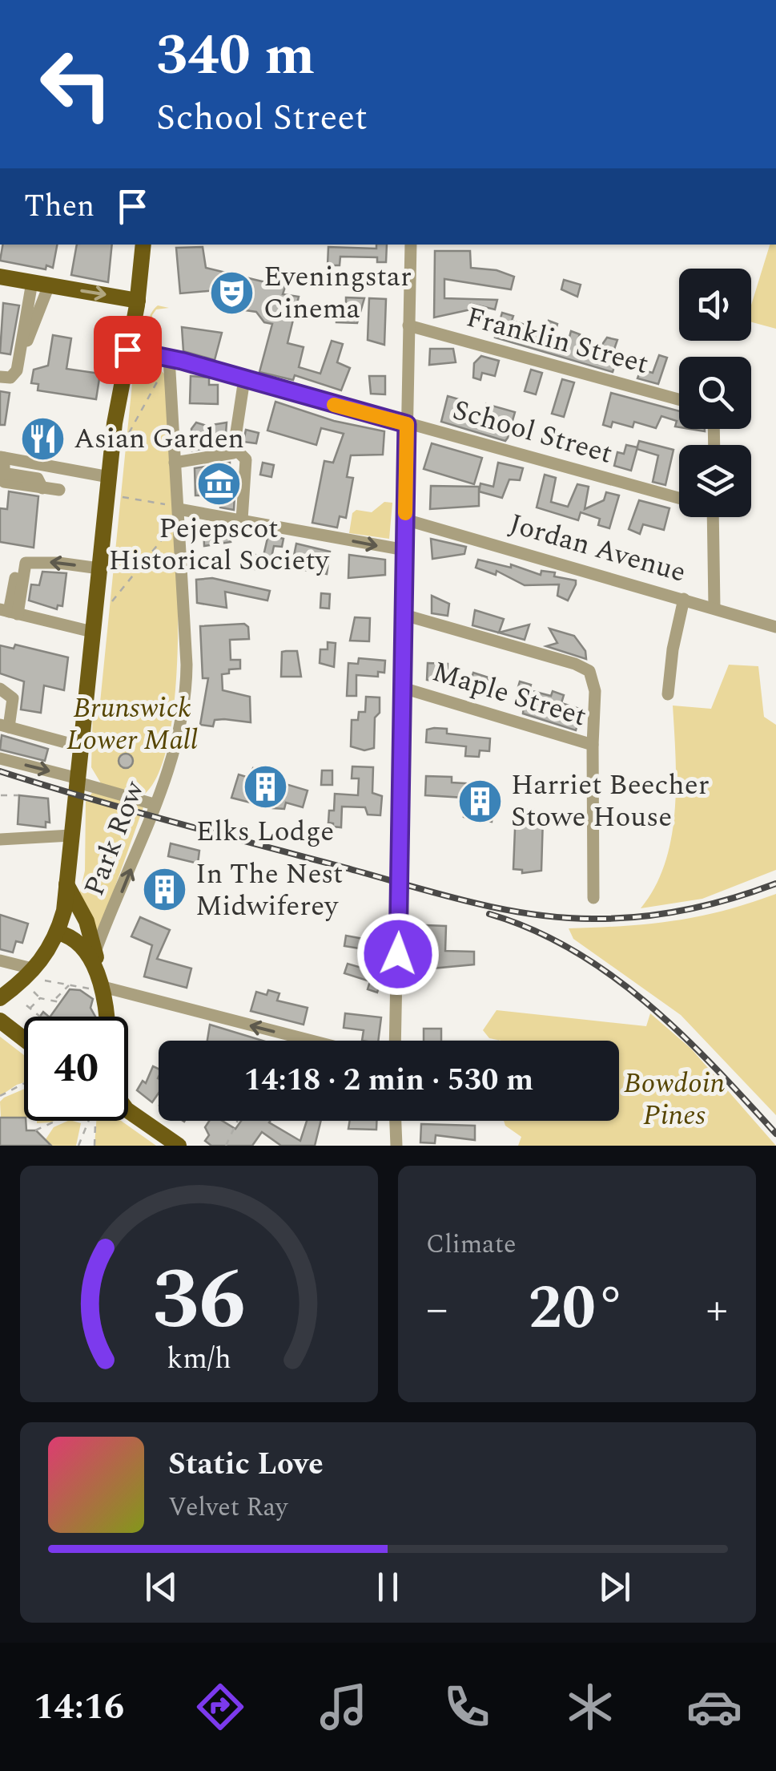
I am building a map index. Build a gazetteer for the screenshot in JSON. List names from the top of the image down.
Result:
{
  "streets": {
    "street": [
      "Franklin Street",
      "School Street",
      "Jordan Avenue",
      "Maple Street",
      "Park Row"
    ]
  },
  "crossings": [
    ["School Street", "Park Row"]
  ],
  "parks": ["Brunswick Lower Mall", "Bowdoin Pines"],
  "places": {
    "theatre": ["Eveningstar Cinema"],
    "restaurant": ["Asian Garden"],
    "museum": ["Pejepscot Historical Society"],
    "building": ["Elks Lodge", "Harriet Beecher Stowe House", "In The Nest Midwiferey"]
  },
  "page": {
    "turn": ["340 m", "School Street"],
    "then": "Then",
    "limit": "40",
    "trip": "14:18 · 2 min · 530 m",
    "tile": "Climate",
    "heat": ["−", "20°", "+"],
    "song": ["Static Love", "Velvet Ray"],
    "tabs": "14:16",
    "gauge": ["36", "km/h"]
  }
}
